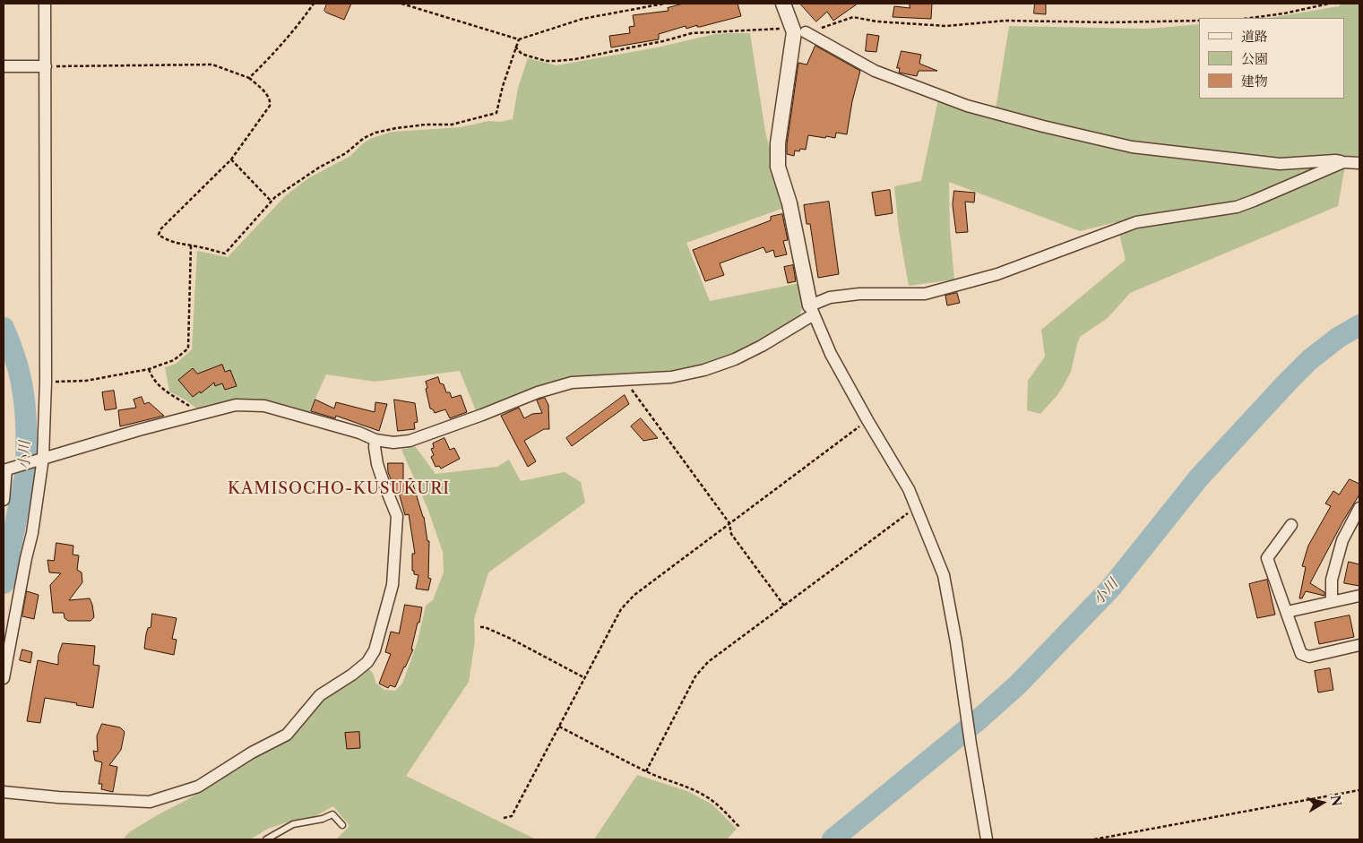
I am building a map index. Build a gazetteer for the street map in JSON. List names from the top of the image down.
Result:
{
  "districts": ["KAMISOCHO-KUSUKURI"],
  "water": ["小川"],
  "legend": ["道路", "公園", "建物"],
  "north": "right"
}
